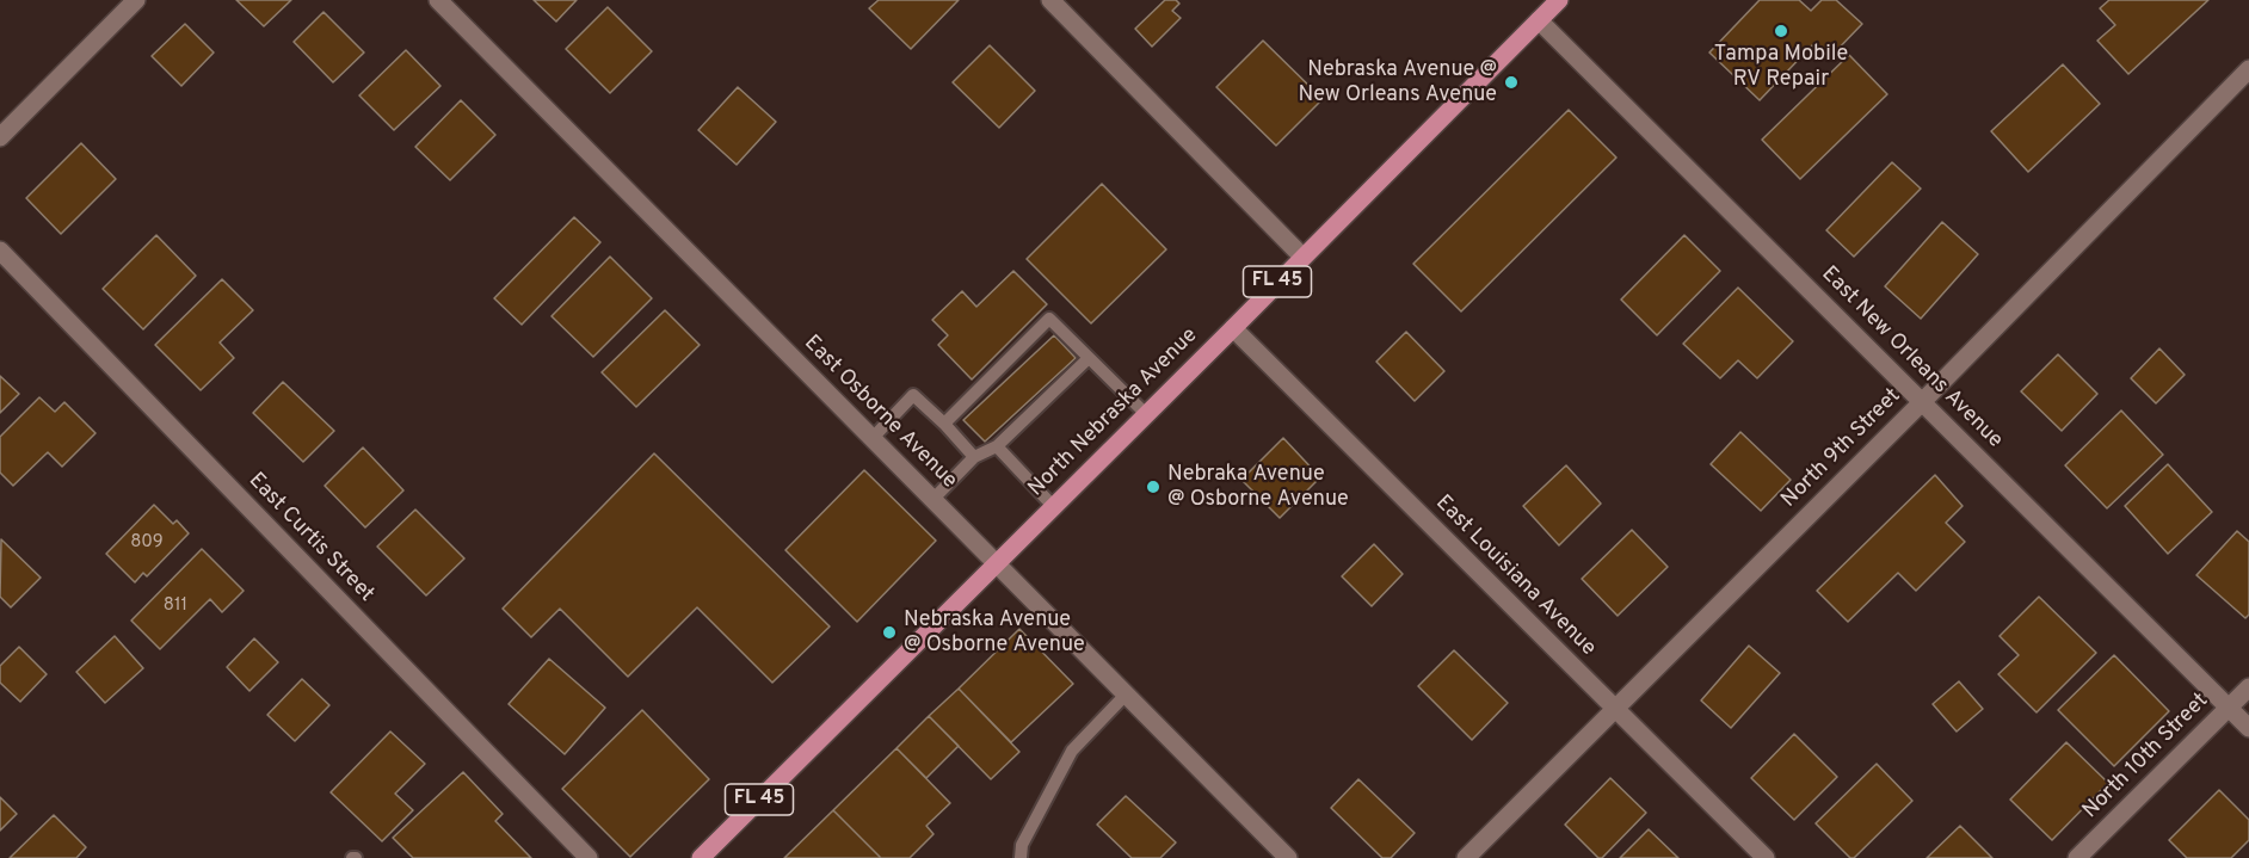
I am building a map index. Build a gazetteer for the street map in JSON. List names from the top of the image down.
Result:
{
  "streets": {
    "main road": ["FL 45", "North Nebraska Avenue"],
    "street": [
      "East New Orleans Avenue",
      "East Osborne Avenue",
      "North 9th Street",
      "East Curtis Street",
      "East Louisiana Avenue",
      "North 10th Street"
    ]
  },
  "crossings": [
    ["East New Orleans Avenue", "North Nebraska Avenue"],
    ["East New Orleans Avenue", "North 9th Street"],
    ["East New Orleans Avenue", "North 10th Street"],
    ["East Osborne Avenue", "North Nebraska Avenue"],
    ["North Nebraska Avenue", "East Louisiana Avenue"],
    ["North 9th Street", "East Louisiana Avenue"]
  ],
  "places": [
    "Tampa Mobile RV Repair",
    "Nebraska Avenue @ New Orleans Avenue",
    "Nebraka Avenue @ Osborne Avenue",
    "Nebraska Avenue @ Osborne Avenue"
  ],
  "house_numbers": ["809", "811"]
}
